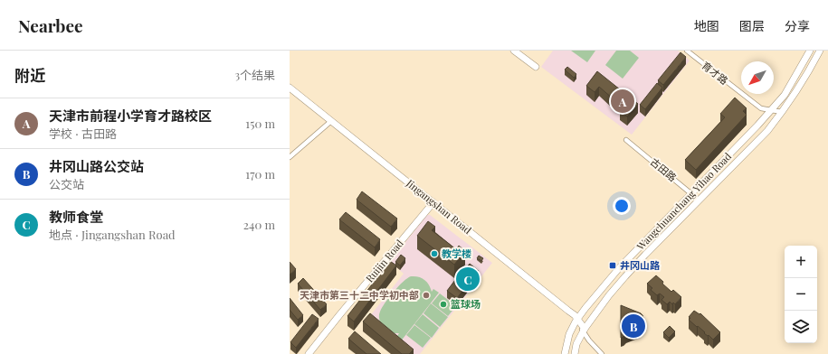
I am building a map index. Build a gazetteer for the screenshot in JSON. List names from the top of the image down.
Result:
{
  "streets": {
    "main road": ["Wangchuanchang Yihao Road", "Jingangshan Road", "Ruijin Road"],
    "street": ["育才路", "古田路"]
  },
  "crossings": [
    ["育才路", "Wangchuanchang Yihao Road"],
    ["古田路", "Wangchuanchang Yihao Road"],
    ["Wangchuanchang Yihao Road", "Jingangshan Road"],
    ["Jingangshan Road", "Ruijin Road"]
  ],
  "places": {
    "other": ["教学楼", "天津市第三十二中学初中部", "篮球场"],
    "transit": ["井冈山路"]
  },
  "north": "bottom left",
  "page": {
    "header": "Nearbee",
    "nav": ["地图", "图层", "分享"],
    "heading": ["附近", "3个结果"],
    "pins": ["A", "C", "B"],
    "list": [
      {
        "mark": "A",
        "name": "天津市前程小学育才路校区",
        "note": "学校 · 古田路",
        "value": "150 m"
      },
      {
        "mark": "B",
        "name": "井冈山路公交站",
        "note": "公交站",
        "value": "170 m"
      },
      {
        "mark": "C",
        "name": "教师食堂",
        "note": "地点 · Jingangshan Road",
        "value": "240 m"
      }
    ],
    "map_buttons": ["+", "−"]
  }
}
